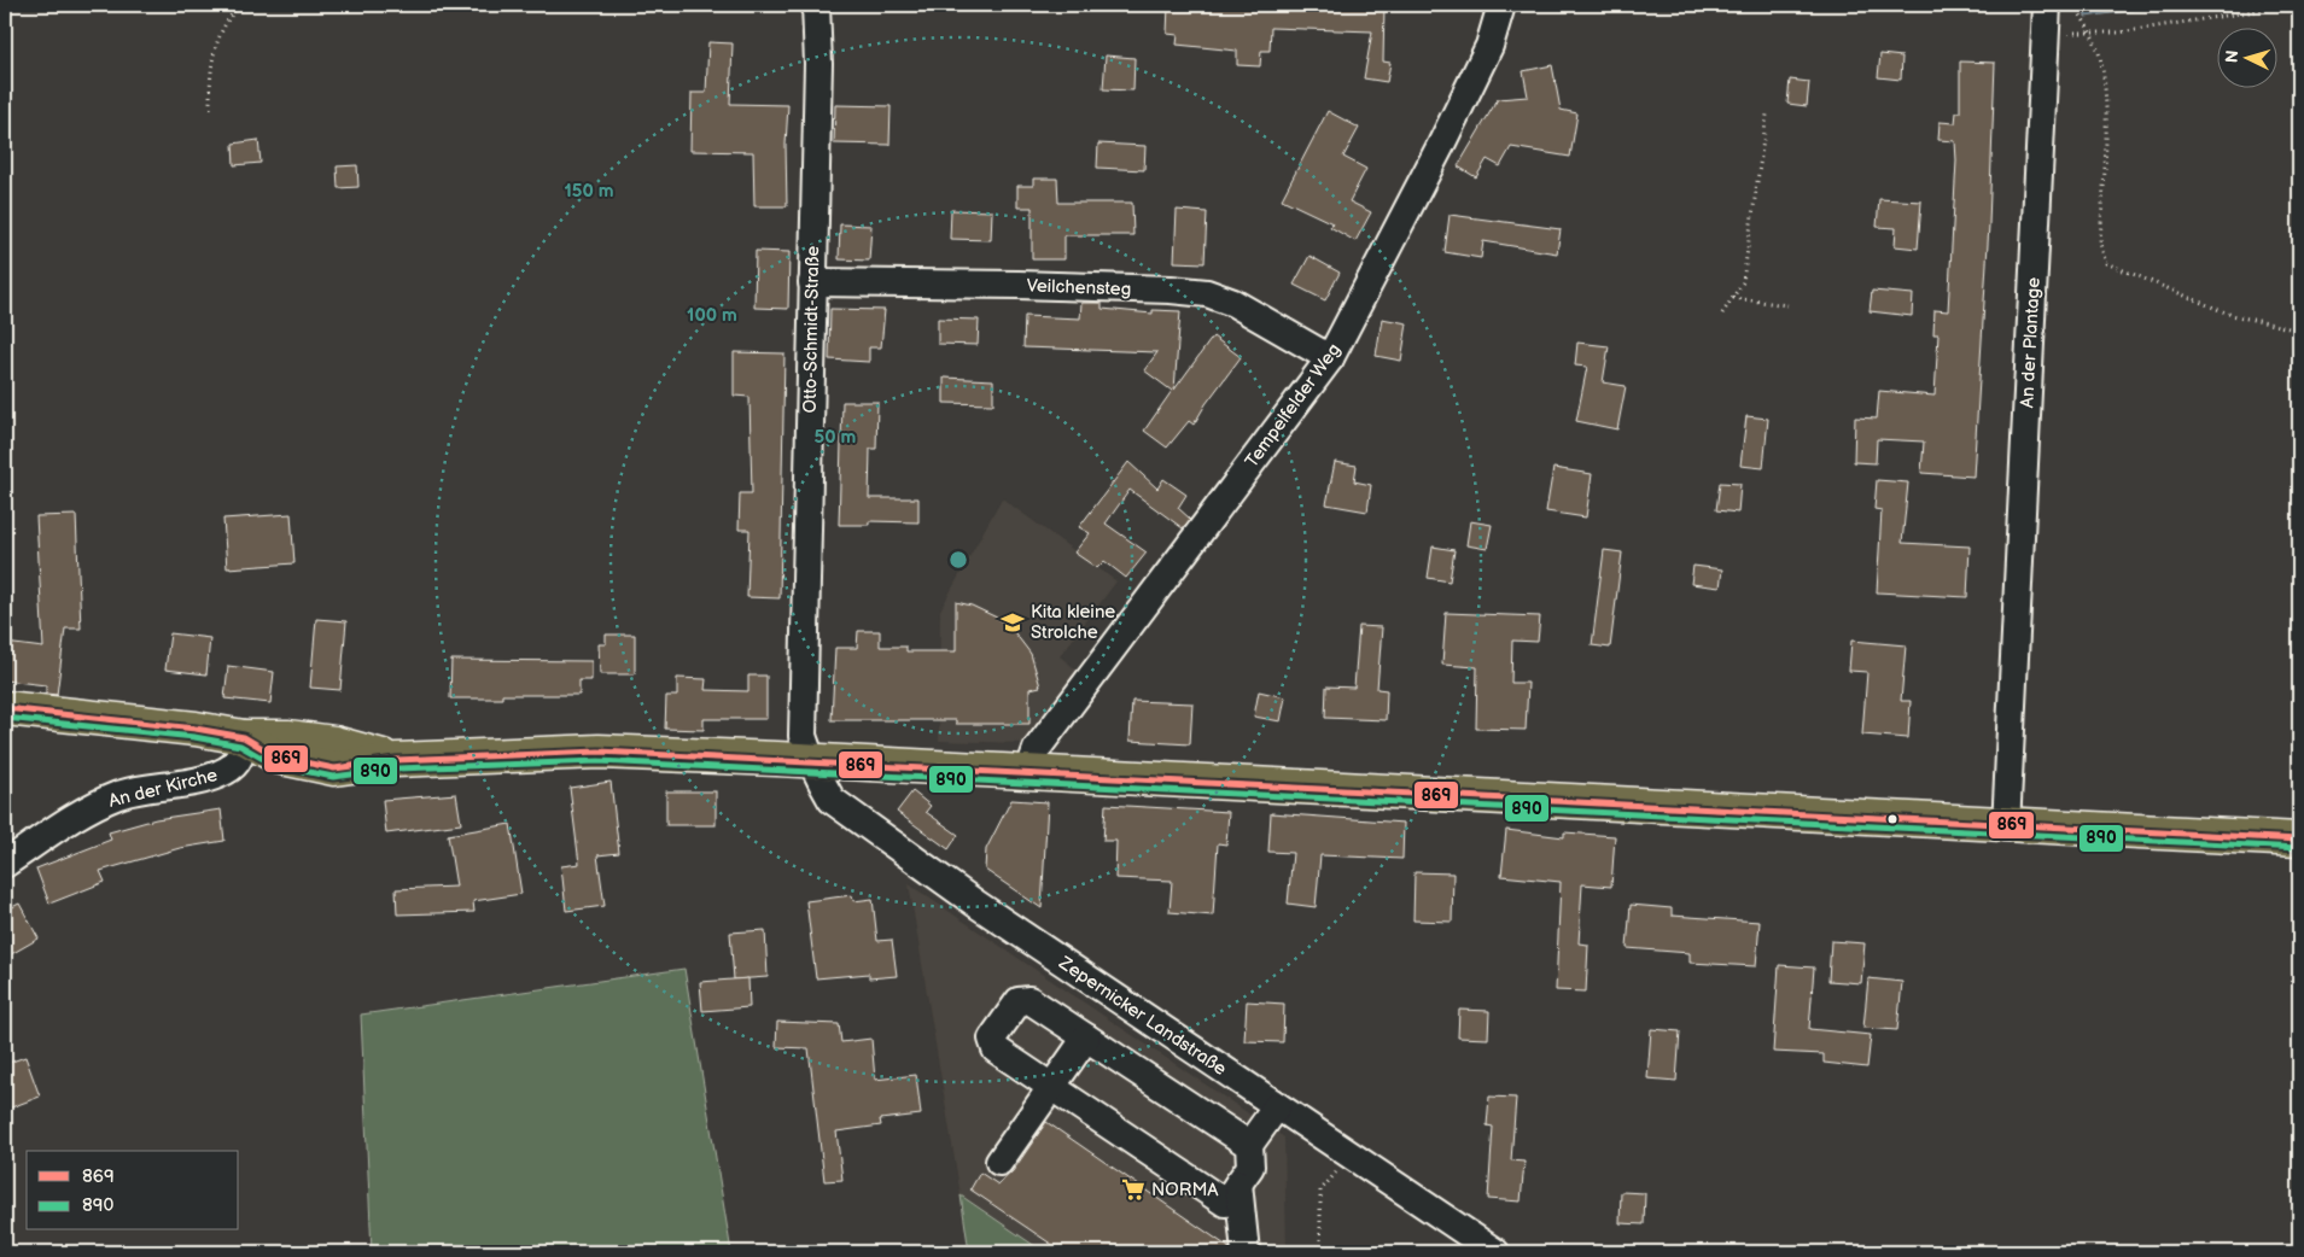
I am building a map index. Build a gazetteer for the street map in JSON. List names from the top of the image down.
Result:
{
  "streets": {
    "street": [
      "Veilchensteg",
      "Otto-Schmidt-Straße",
      "An der Plantage",
      "Tempelfelder Weg",
      "An der Kirche",
      "Zepernicker Landstraße"
    ]
  },
  "crossings": [
    ["Veilchensteg", "Otto-Schmidt-Straße"],
    ["Veilchensteg", "Tempelfelder Weg"],
    ["Otto-Schmidt-Straße", "Zepernicker Landstraße"]
  ],
  "places": {
    "school or university": ["Kita kleine Strolche"],
    "supermarket": ["NORMA"]
  },
  "lines": ["transit line 869", "transit line 890"],
  "legend": ["869", "890"],
  "north": "left",
  "rings": ["150 m", "100 m", "50 m"]
}
